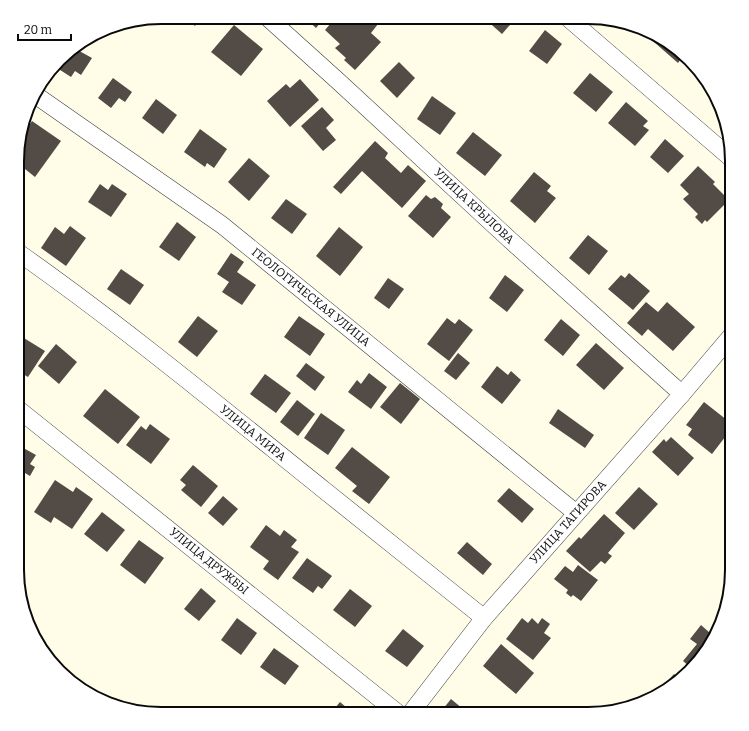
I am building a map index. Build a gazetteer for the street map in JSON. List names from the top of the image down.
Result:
{
  "streets": {
    "street": [
      "УЛИЦА КРЫЛОВА",
      "ГЕОЛОГИЧЕСКАЯ УЛИЦА",
      "УЛИЦА МИРА",
      "УЛИЦА ТАГИРОВА",
      "УЛИЦА ДРУЖБЫ"
    ]
  },
  "crossings": [
    ["УЛИЦА КРЫЛОВА", "УЛИЦА ТАГИРОВА"],
    ["ГЕОЛОГИЧЕСКАЯ УЛИЦА", "УЛИЦА ТАГИРОВА"],
    ["УЛИЦА МИРА", "УЛИЦА ТАГИРОВА"]
  ],
  "scale_bar": "20 m"
}
